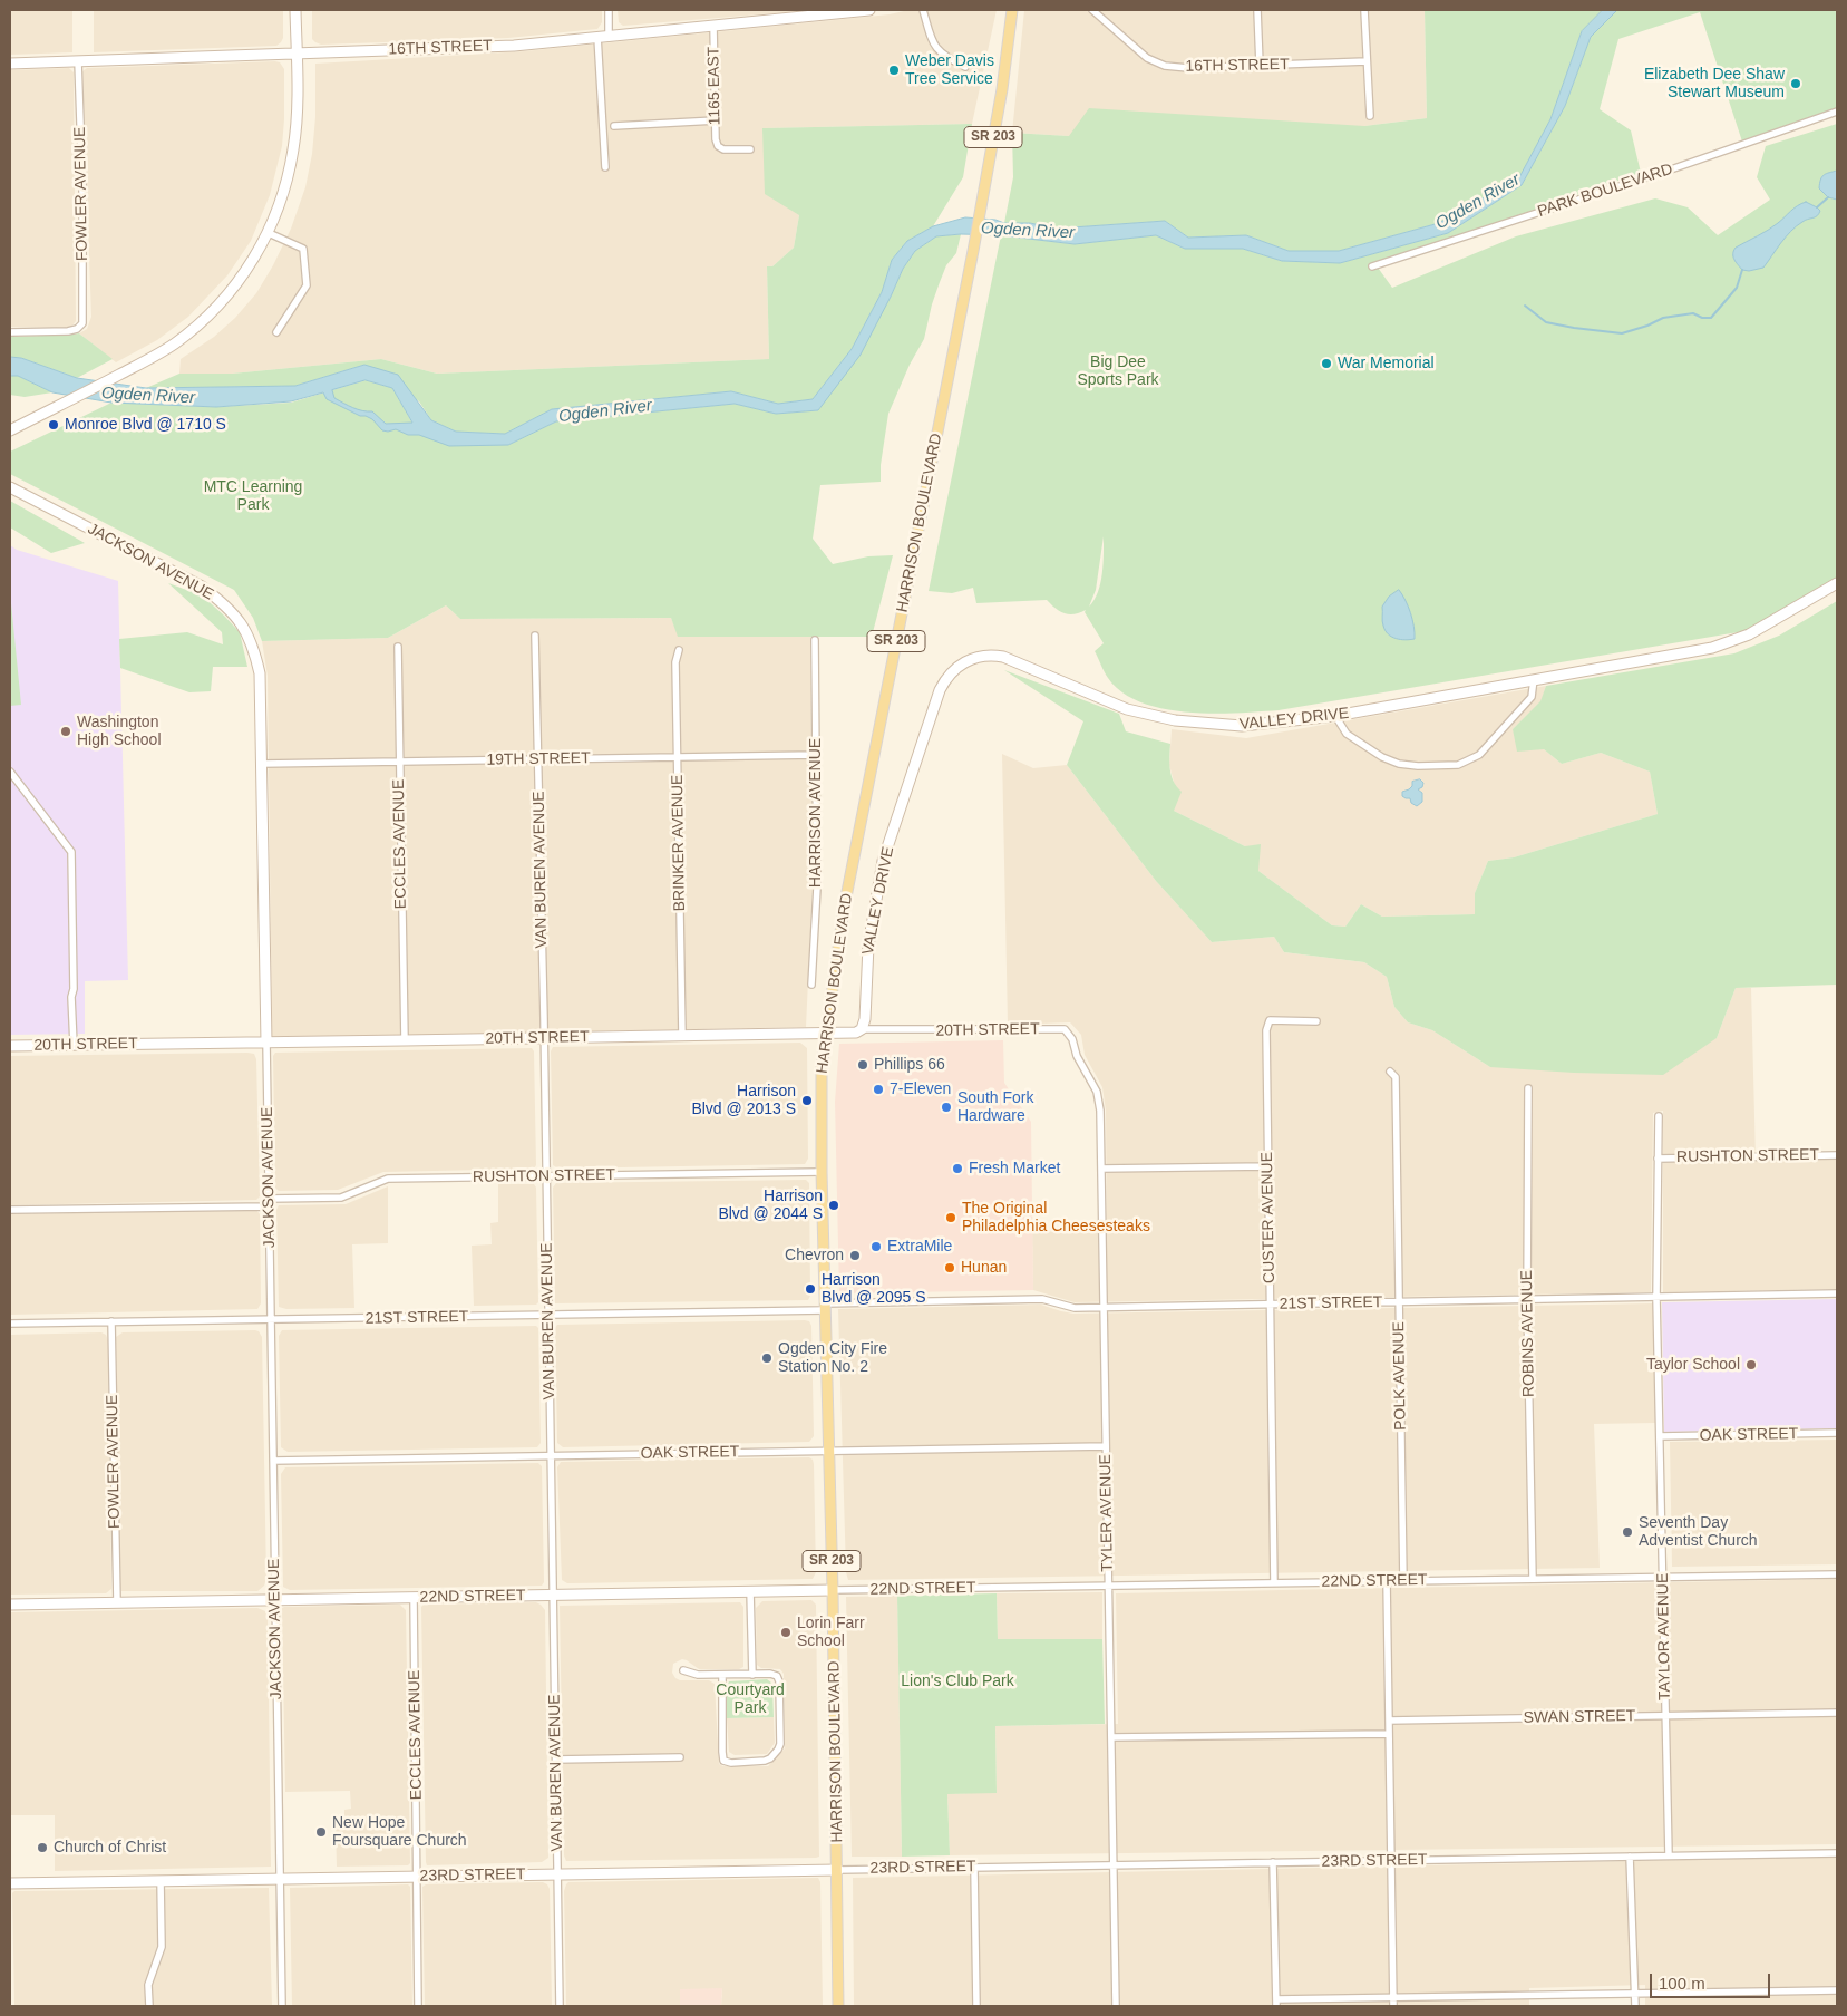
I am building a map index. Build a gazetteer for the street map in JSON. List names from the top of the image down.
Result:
{
  "streets": {
    "main road": ["SR 203", "HARRISON BOULEVARD"],
    "street": [
      "16TH STREET",
      "1165 EAST",
      "PARK BOULEVARD",
      "FOWLER AVENUE",
      "JACKSON AVENUE",
      "VALLEY DRIVE",
      "19TH STREET",
      "HARRISON AVENUE",
      "BRINKER AVENUE",
      "ECCLES AVENUE",
      "VAN BUREN AVENUE",
      "20TH STREET",
      "RUSHTON STREET",
      "CUSTER AVENUE",
      "21ST STREET",
      "ROBINS AVENUE",
      "POLK AVENUE",
      "OAK STREET",
      "TYLER AVENUE",
      "22ND STREET",
      "TAYLOR AVENUE",
      "SWAN STREET",
      "23RD STREET"
    ]
  },
  "crossings": [
    ["16TH STREET", "1165 EAST"],
    ["16TH STREET", "FOWLER AVENUE"],
    ["FOWLER AVENUE", "21ST STREET"],
    ["FOWLER AVENUE", "22ND STREET"],
    ["HARRISON BOULEVARD", "20TH STREET"],
    ["HARRISON BOULEVARD", "RUSHTON STREET"],
    ["HARRISON BOULEVARD", "21ST STREET"],
    ["HARRISON BOULEVARD", "OAK STREET"],
    ["HARRISON BOULEVARD", "22ND STREET"],
    ["HARRISON BOULEVARD", "23RD STREET"],
    ["JACKSON AVENUE", "19TH STREET"],
    ["JACKSON AVENUE", "20TH STREET"],
    ["JACKSON AVENUE", "RUSHTON STREET"],
    ["JACKSON AVENUE", "21ST STREET"],
    ["JACKSON AVENUE", "OAK STREET"],
    ["JACKSON AVENUE", "22ND STREET"],
    ["JACKSON AVENUE", "23RD STREET"],
    ["VALLEY DRIVE", "20TH STREET"],
    ["19TH STREET", "HARRISON AVENUE"],
    ["19TH STREET", "BRINKER AVENUE"],
    ["19TH STREET", "ECCLES AVENUE"],
    ["19TH STREET", "VAN BUREN AVENUE"],
    ["BRINKER AVENUE", "20TH STREET"],
    ["ECCLES AVENUE", "20TH STREET"],
    ["ECCLES AVENUE", "22ND STREET"],
    ["ECCLES AVENUE", "23RD STREET"],
    ["VAN BUREN AVENUE", "20TH STREET"],
    ["VAN BUREN AVENUE", "RUSHTON STREET"],
    ["VAN BUREN AVENUE", "21ST STREET"],
    ["VAN BUREN AVENUE", "OAK STREET"],
    ["VAN BUREN AVENUE", "22ND STREET"],
    ["VAN BUREN AVENUE", "23RD STREET"],
    ["20TH STREET", "TYLER AVENUE"],
    ["RUSHTON STREET", "TAYLOR AVENUE"],
    ["CUSTER AVENUE", "21ST STREET"],
    ["CUSTER AVENUE", "22ND STREET"],
    ["21ST STREET", "ROBINS AVENUE"],
    ["21ST STREET", "POLK AVENUE"],
    ["21ST STREET", "TYLER AVENUE"],
    ["21ST STREET", "TAYLOR AVENUE"],
    ["ROBINS AVENUE", "22ND STREET"],
    ["POLK AVENUE", "22ND STREET"],
    ["OAK STREET", "TYLER AVENUE"],
    ["OAK STREET", "TAYLOR AVENUE"],
    ["TYLER AVENUE", "22ND STREET"],
    ["TYLER AVENUE", "23RD STREET"],
    ["22ND STREET", "TAYLOR AVENUE"],
    ["TAYLOR AVENUE", "SWAN STREET"],
    ["TAYLOR AVENUE", "23RD STREET"]
  ],
  "water": ["Ogden River"],
  "parks": [
    "Big Dee Sports Park",
    "MTC Learning Park",
    "Lion's Club Park",
    "Courtyard Park"
  ],
  "places": [
    "Weber Davis Tree Service",
    "Elizabeth Dee Shaw Stewart Museum",
    "War Memorial",
    "Monroe Blvd @ 1710 S",
    "Washington High School",
    "Phillips 66",
    "7-Eleven",
    "Harrison Blvd @ 2013 S",
    "South Fork Hardware",
    "Fresh Market",
    "Harrison Blvd @ 2044 S",
    "The Original Philadelphia Cheesesteaks",
    "ExtraMile",
    "Chevron",
    "Hunan",
    "Harrison Blvd @ 2095 S",
    "Ogden City Fire Station No. 2",
    "Taylor School",
    "Seventh Day Adventist Church",
    "Lorin Farr School",
    "New Hope Foursquare Church",
    "Church of Christ"
  ],
  "scale_bar": "100 m"
}
